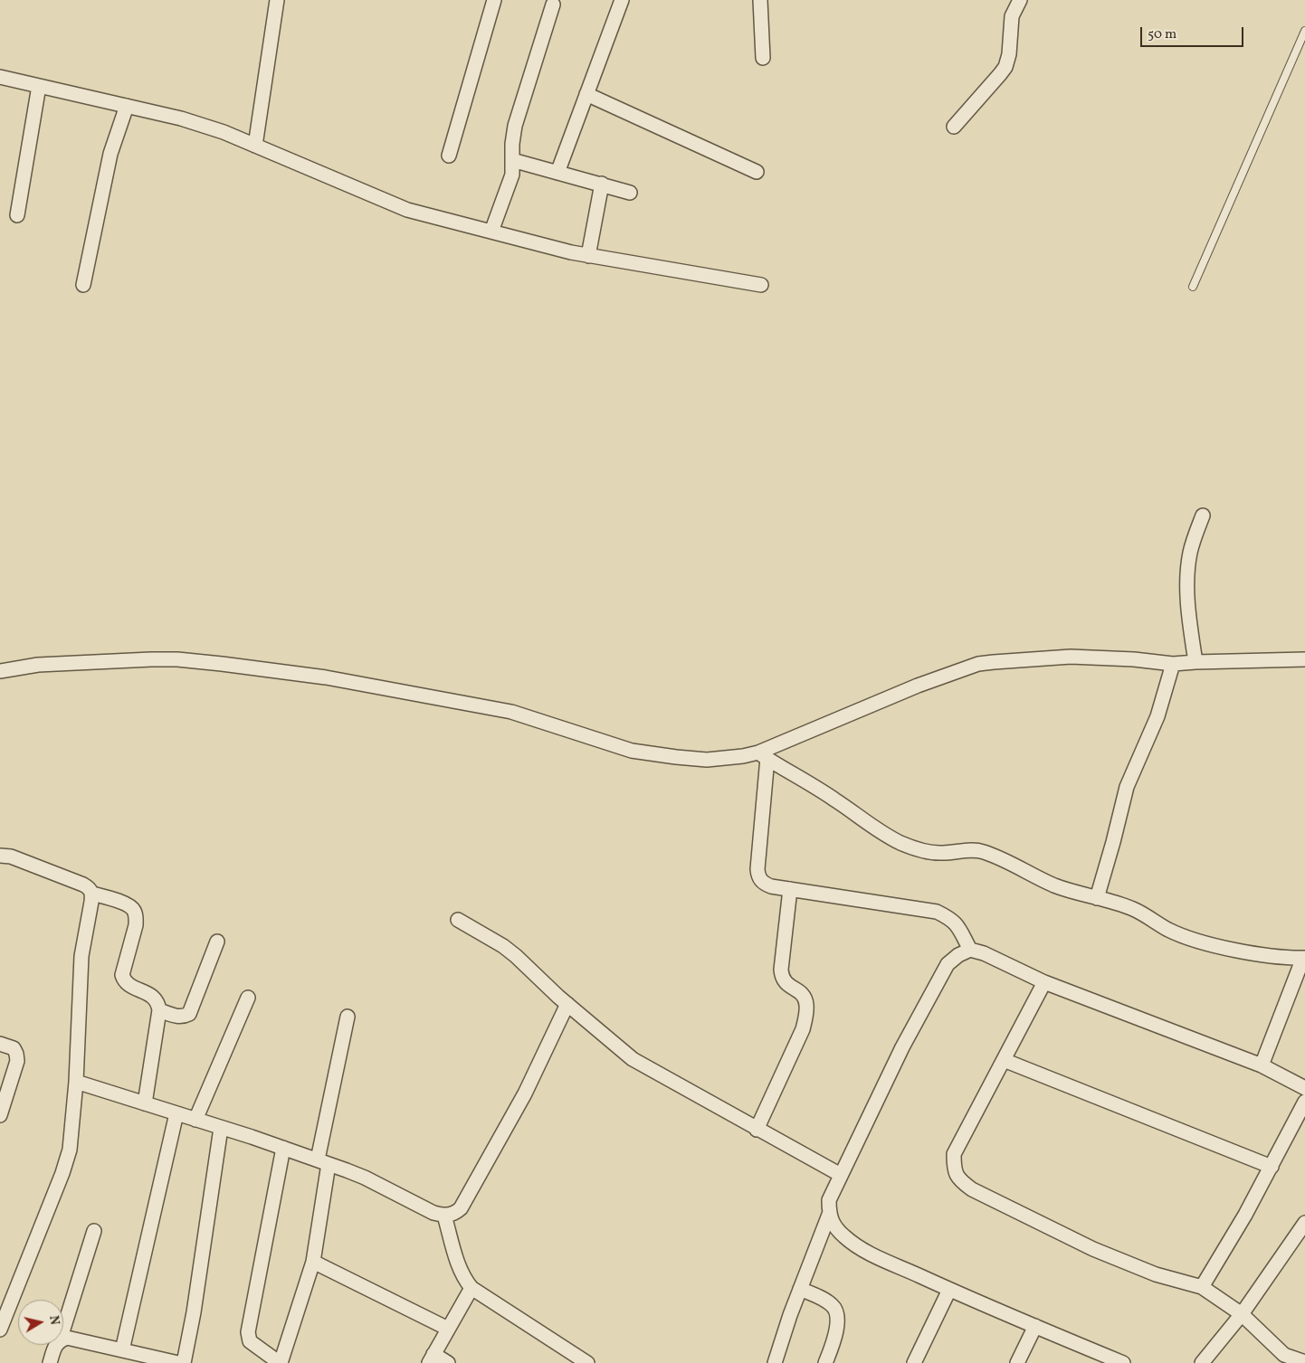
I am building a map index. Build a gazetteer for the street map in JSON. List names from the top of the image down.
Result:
{
  "scale_bar": "50 m",
  "north": "right"
}
